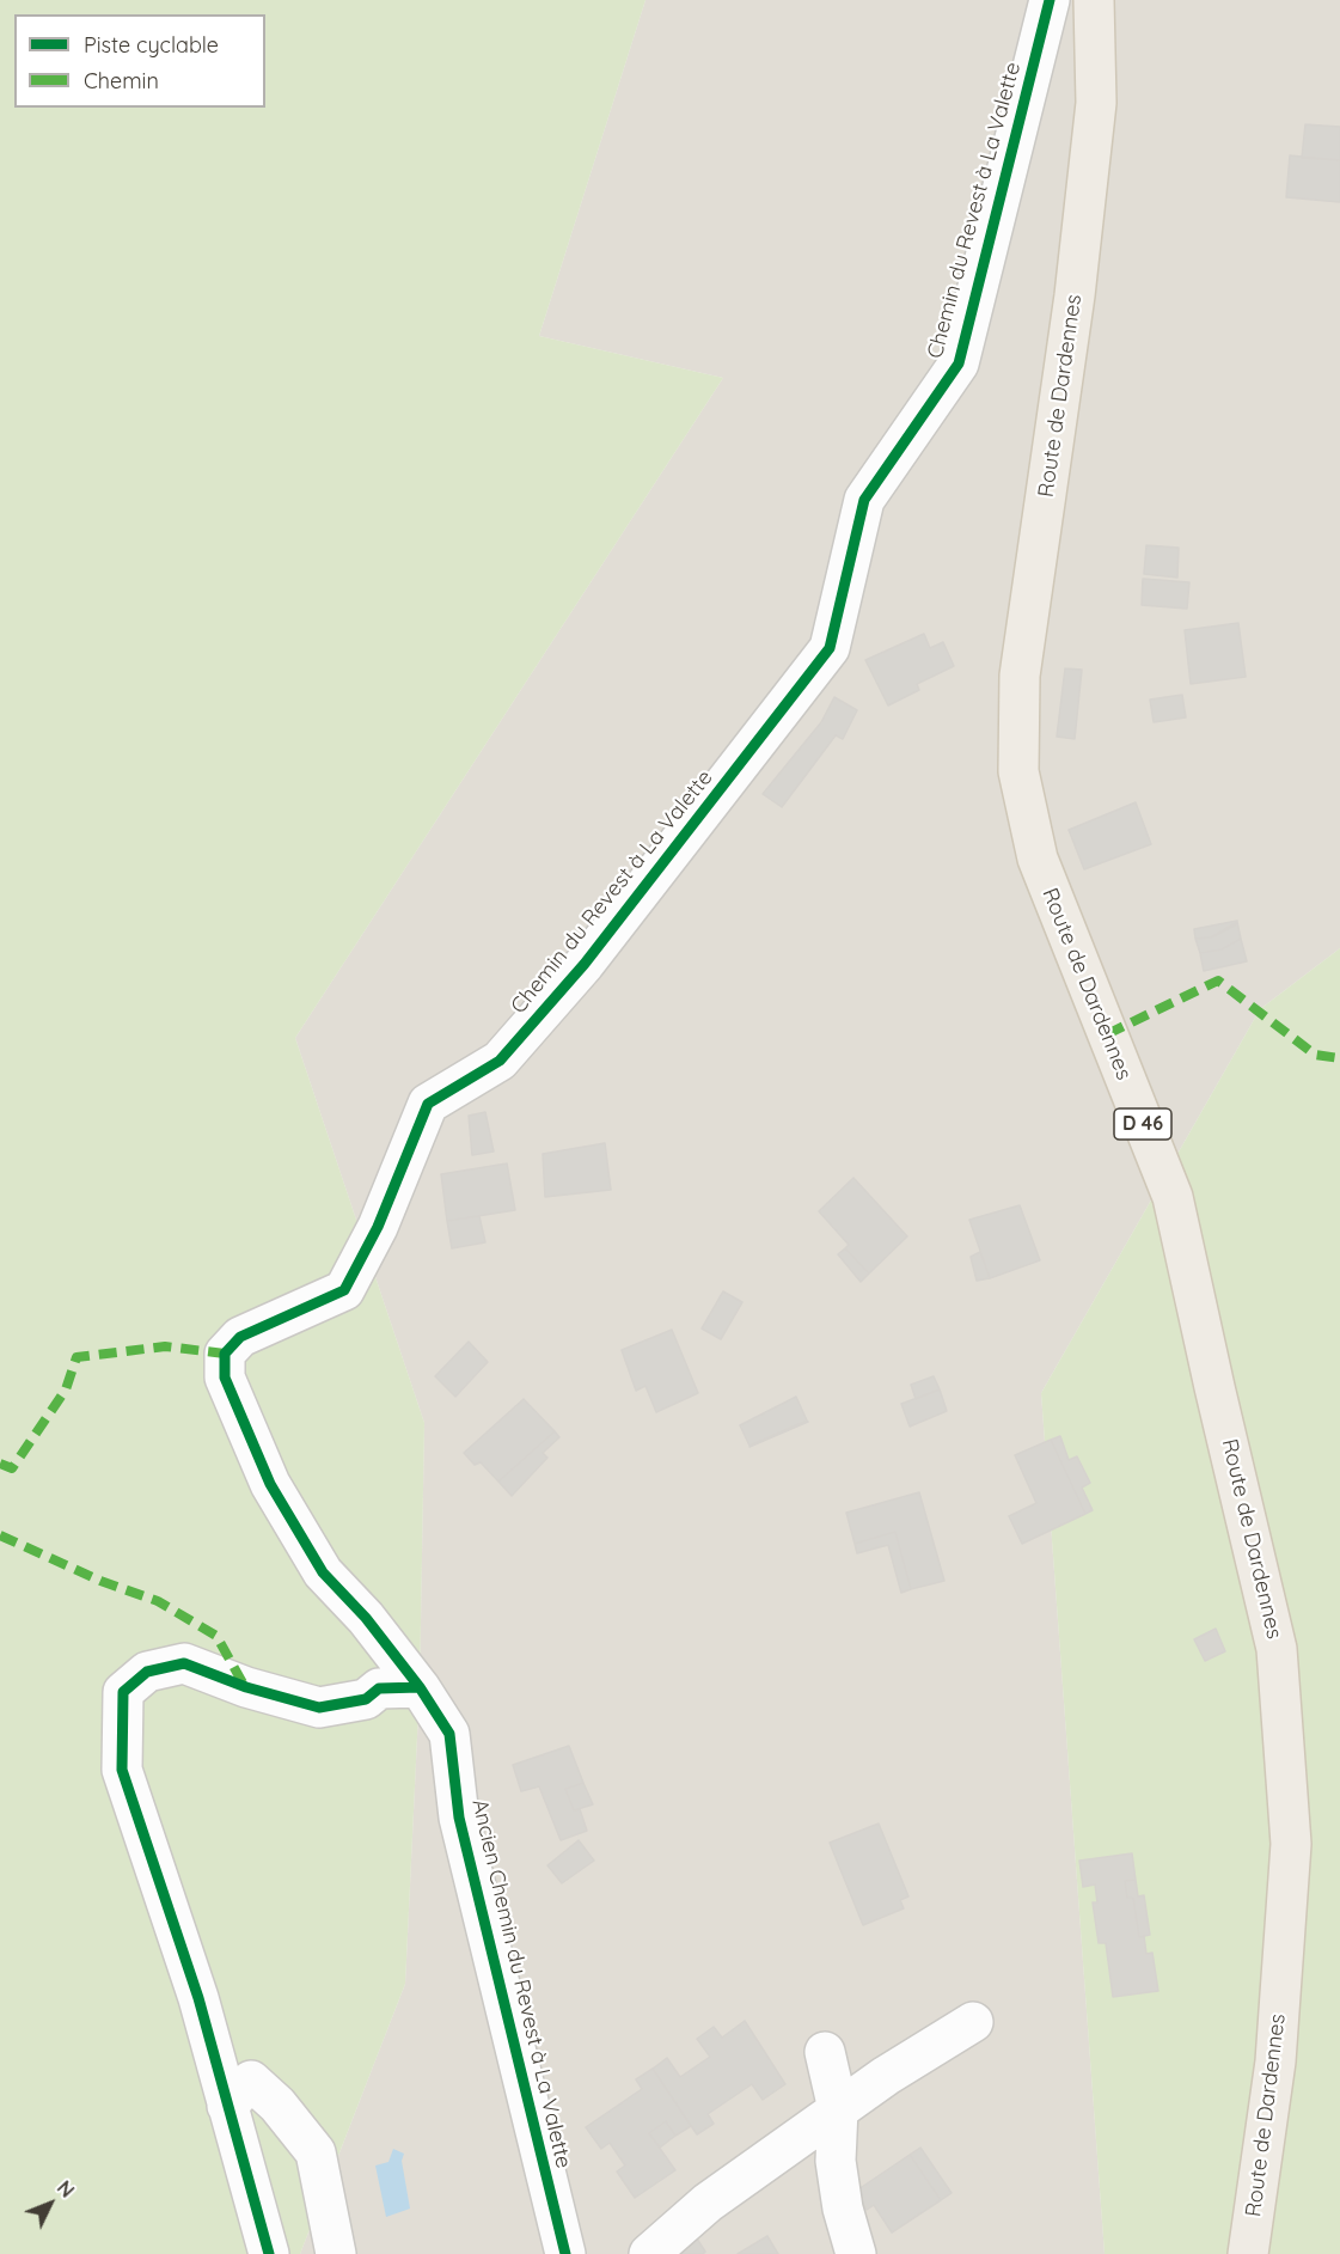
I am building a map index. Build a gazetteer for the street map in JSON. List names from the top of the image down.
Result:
{
  "streets": {
    "main road": ["Route de Dardennes", "D 46"],
    "street": ["Chemin du Revest à La Valette", "Ancien Chemin du Revest à La Valette"]
  },
  "crossings": [
    ["Chemin du Revest à La Valette", "Ancien Chemin du Revest à La Valette"]
  ],
  "legend": ["Piste cyclable", "Chemin"],
  "north": "top right"
}
